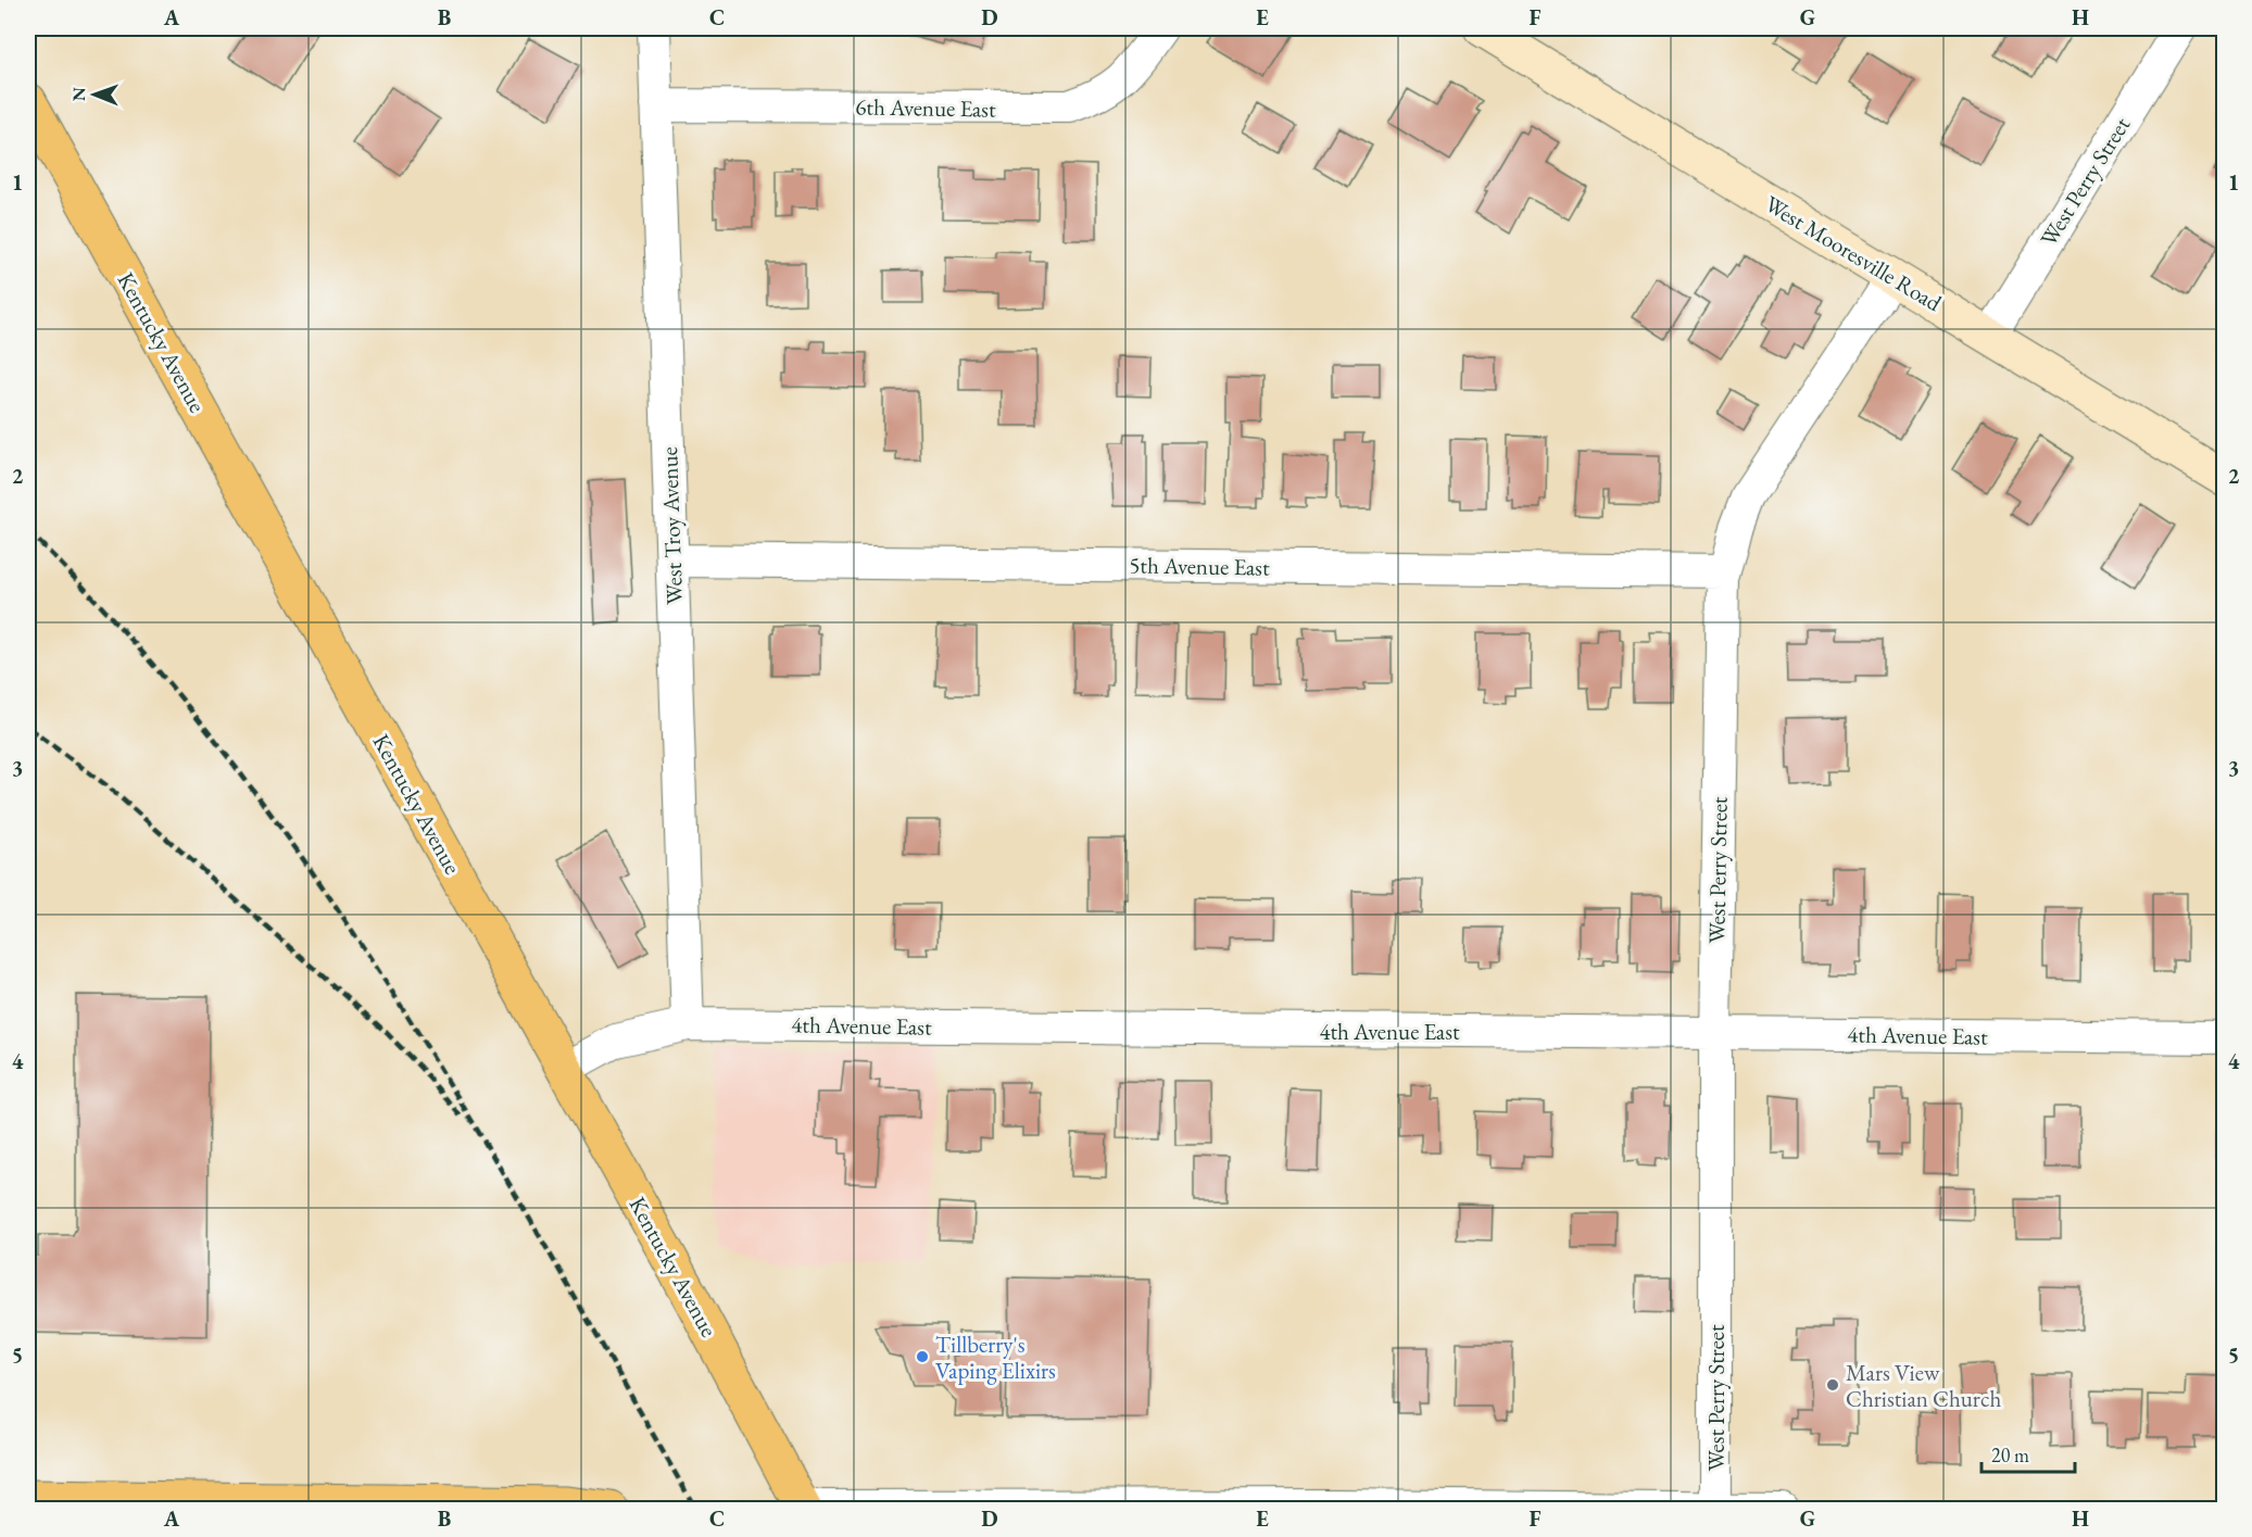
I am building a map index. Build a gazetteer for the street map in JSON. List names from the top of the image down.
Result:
{
  "streets": {
    "main road": ["West Mooresville Road", "Kentucky Avenue"],
    "street": [
      "6th Avenue East",
      "West Perry Street",
      "West Troy Avenue",
      "5th Avenue East",
      "4th Avenue East"
    ]
  },
  "crossings": [
    ["6th Avenue East", "West Troy Avenue"],
    ["West Perry Street", "West Mooresville Road"],
    ["West Perry Street", "5th Avenue East"],
    ["West Perry Street", "4th Avenue East"],
    ["Kentucky Avenue", "4th Avenue East"],
    ["West Troy Avenue", "5th Avenue East"],
    ["West Troy Avenue", "4th Avenue East"]
  ],
  "places": ["Tillberry's Vaping Elixirs", "Mars View Christian Church"],
  "scale_bar": "20 m",
  "north": "left",
  "grid": {
    "columns": [
      "A",
      "B",
      "C",
      "D",
      "E",
      "F",
      "G",
      "H"
    ],
    "rows": [
      "1",
      "2",
      "3",
      "4",
      "5"
    ]
  }
}
